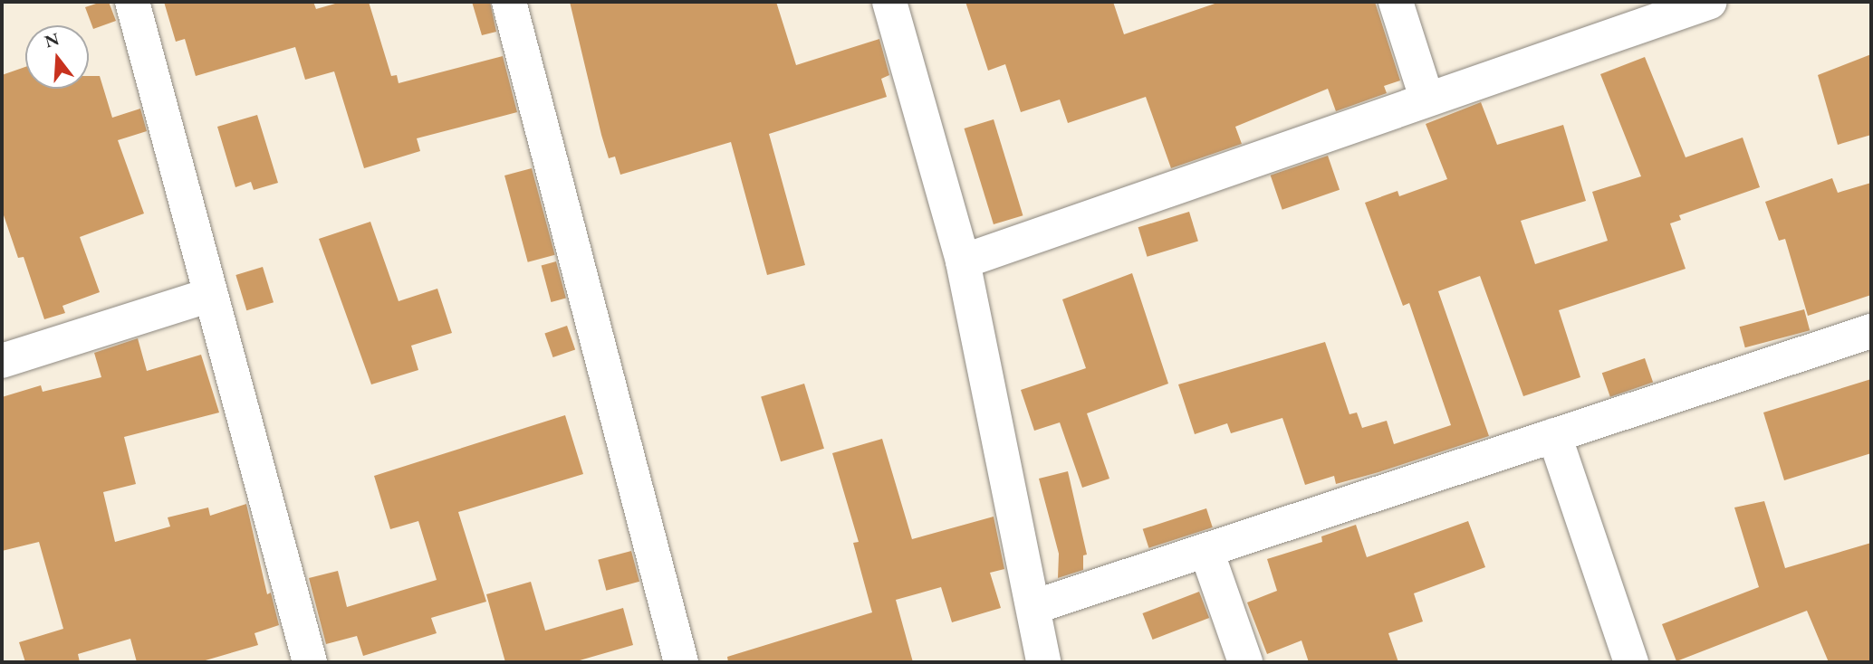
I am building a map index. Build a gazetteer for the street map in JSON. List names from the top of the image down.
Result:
{
  "north": "top"
}
